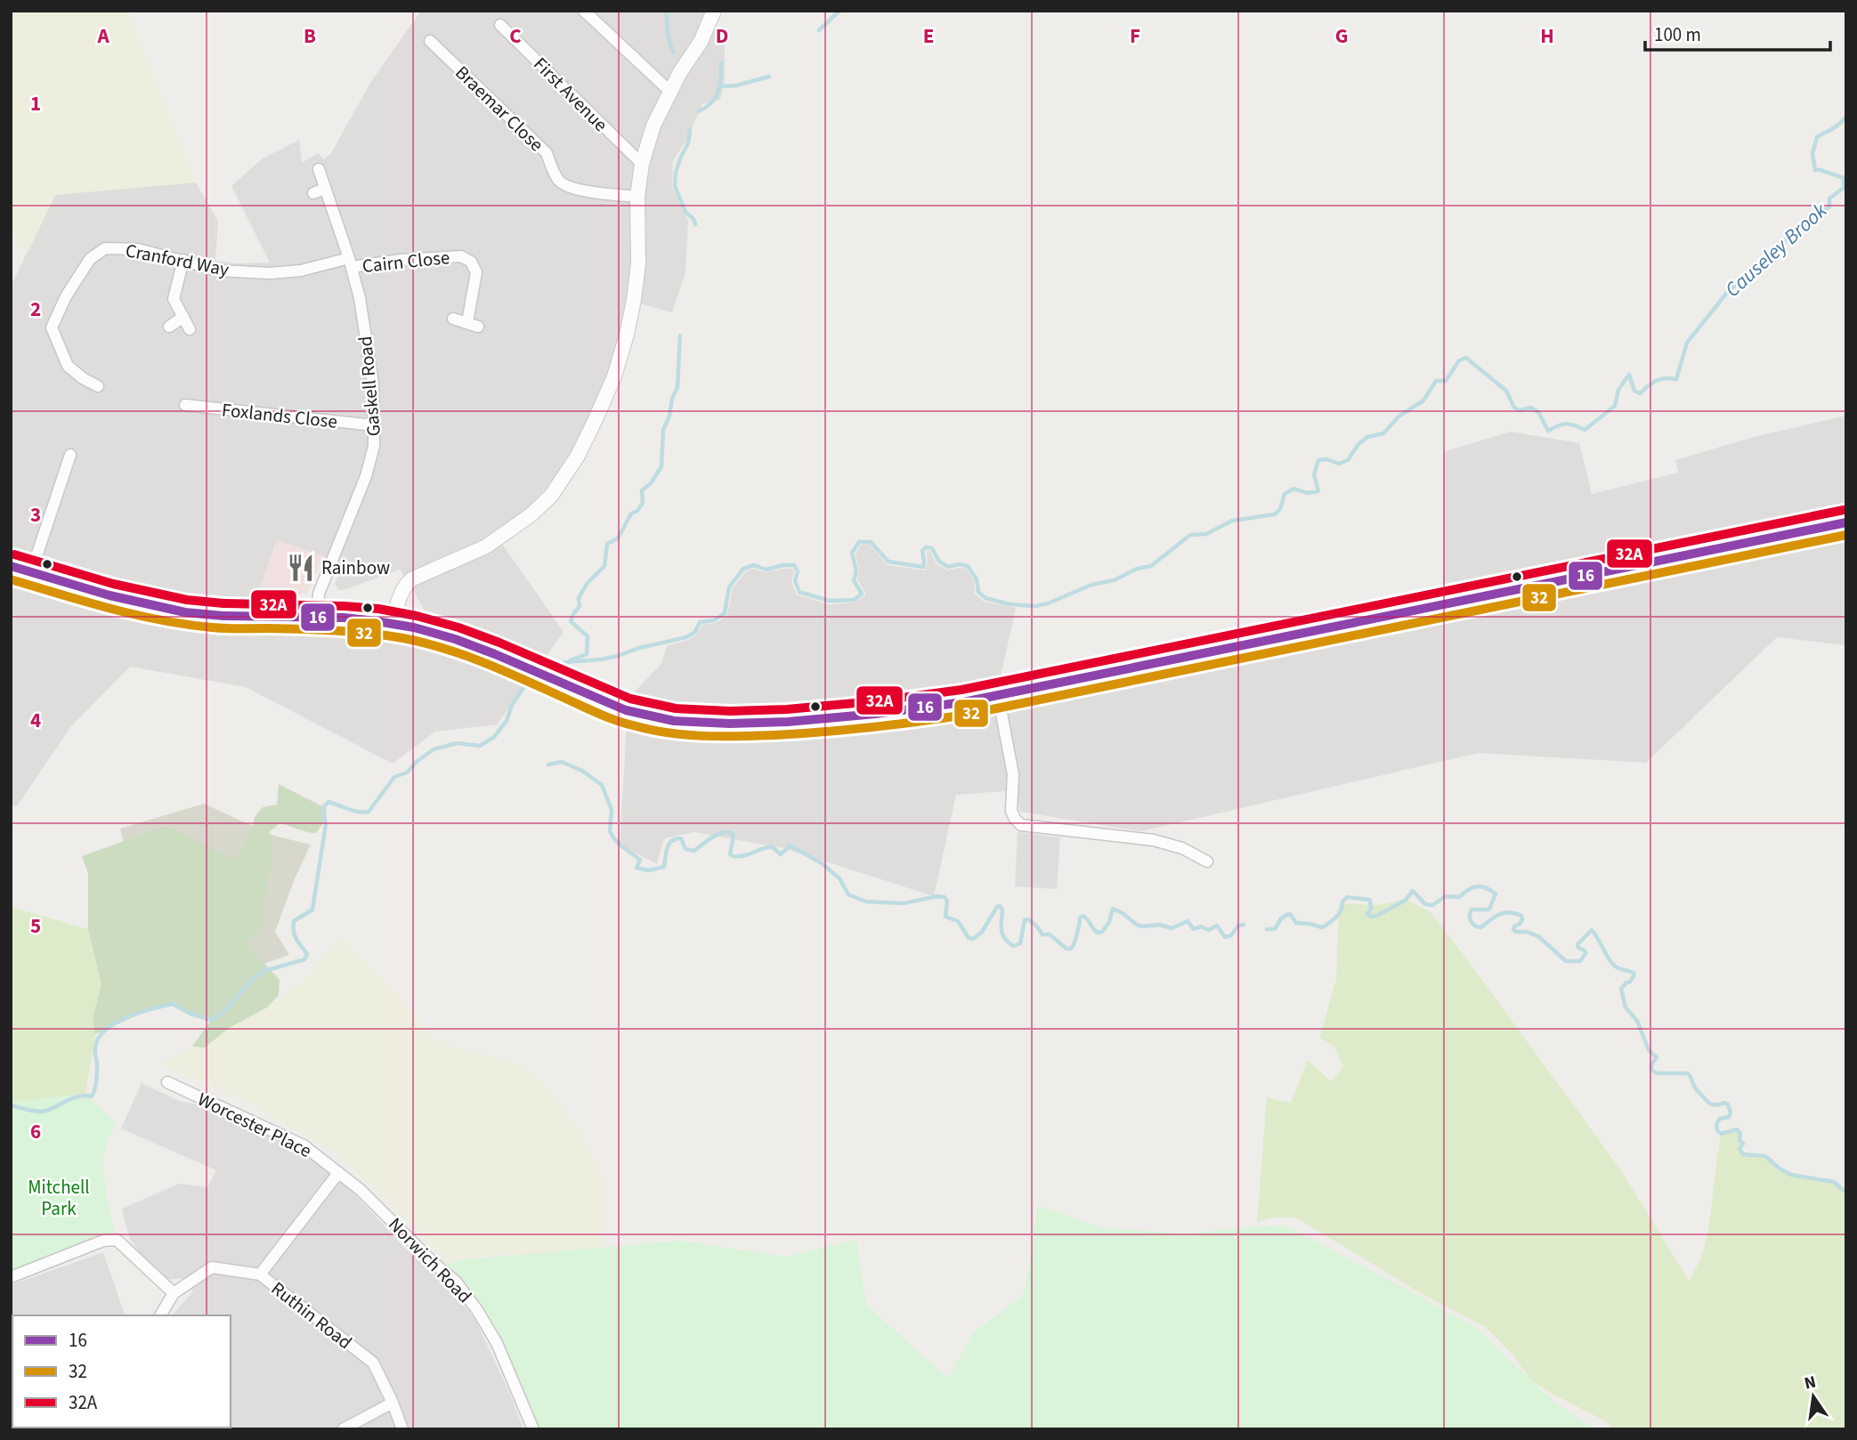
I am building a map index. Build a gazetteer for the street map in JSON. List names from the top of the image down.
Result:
{
  "streets": {
    "street": [
      "First Avenue",
      "Braemar Close",
      "Cranford Way",
      "Cairn Close",
      "Gaskell Road",
      "Foxlands Close",
      "Worcester Place",
      "Norwich Road",
      "Ruthin Road"
    ]
  },
  "crossings": [
    ["Cranford Way", "Cairn Close"],
    ["Cranford Way", "Gaskell Road"],
    ["Cairn Close", "Gaskell Road"],
    ["Gaskell Road", "Foxlands Close"],
    ["Worcester Place", "Norwich Road"]
  ],
  "water": ["Causeley Brook"],
  "parks": ["Mitchell Park"],
  "places": {
    "restaurant": ["Rainbow"]
  },
  "lines": ["transit line 32A", "transit line 16", "transit line 32"],
  "legend": ["16", "32", "32A"],
  "scale_bar": "100 m",
  "north": "top",
  "grid": {
    "columns": [
      "A",
      "B",
      "C",
      "D",
      "E",
      "F",
      "G",
      "H"
    ],
    "rows": [
      "1",
      "2",
      "3",
      "4",
      "5",
      "6"
    ]
  }
}
